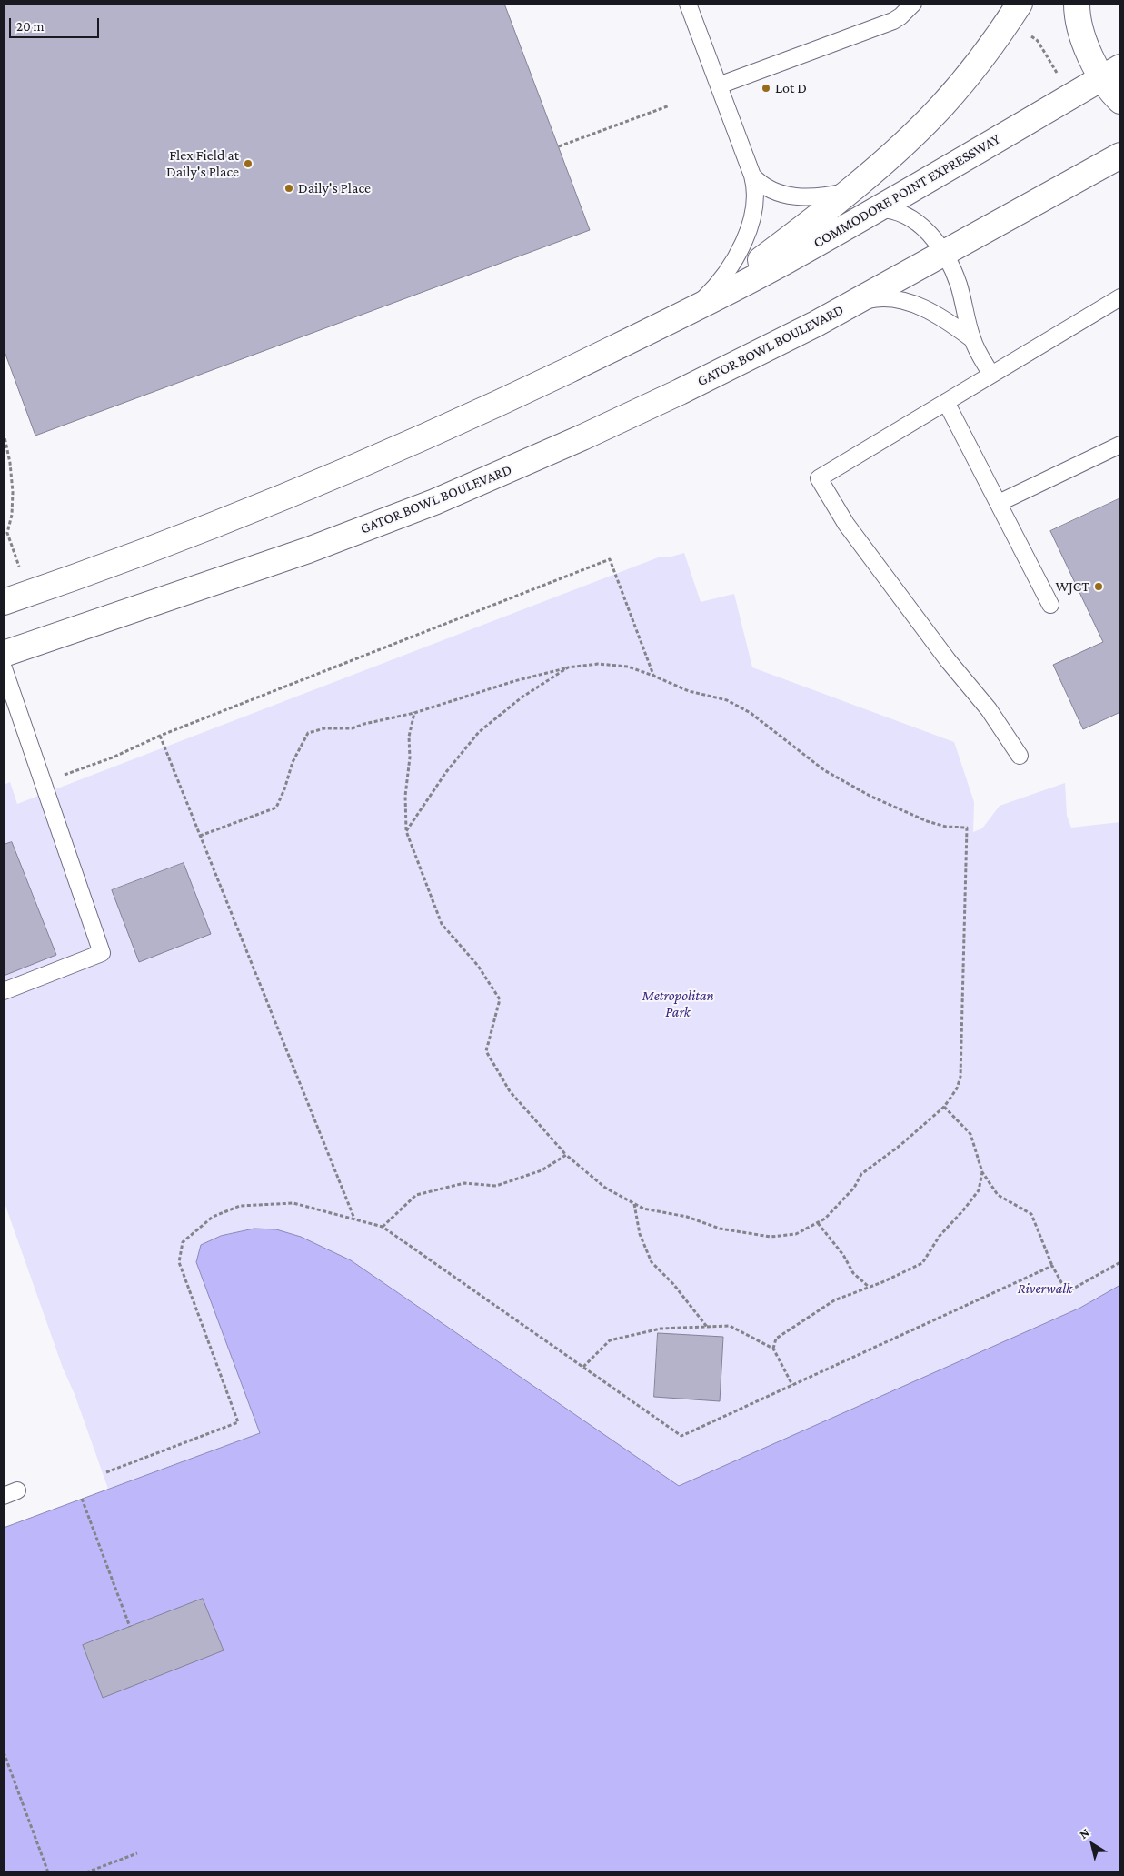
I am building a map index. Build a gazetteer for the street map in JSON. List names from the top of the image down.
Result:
{
  "streets": {
    "main road": ["COMMODORE POINT EXPRESSWAY", "GATOR BOWL BOULEVARD"]
  },
  "parks": ["Metropolitan Park", "Riverwalk"],
  "places": [
    "Lot D",
    "Flex Field at Daily's Place",
    "Daily's Place",
    "WJCT"
  ],
  "scale_bar": "20 m",
  "north": "top left"
}
